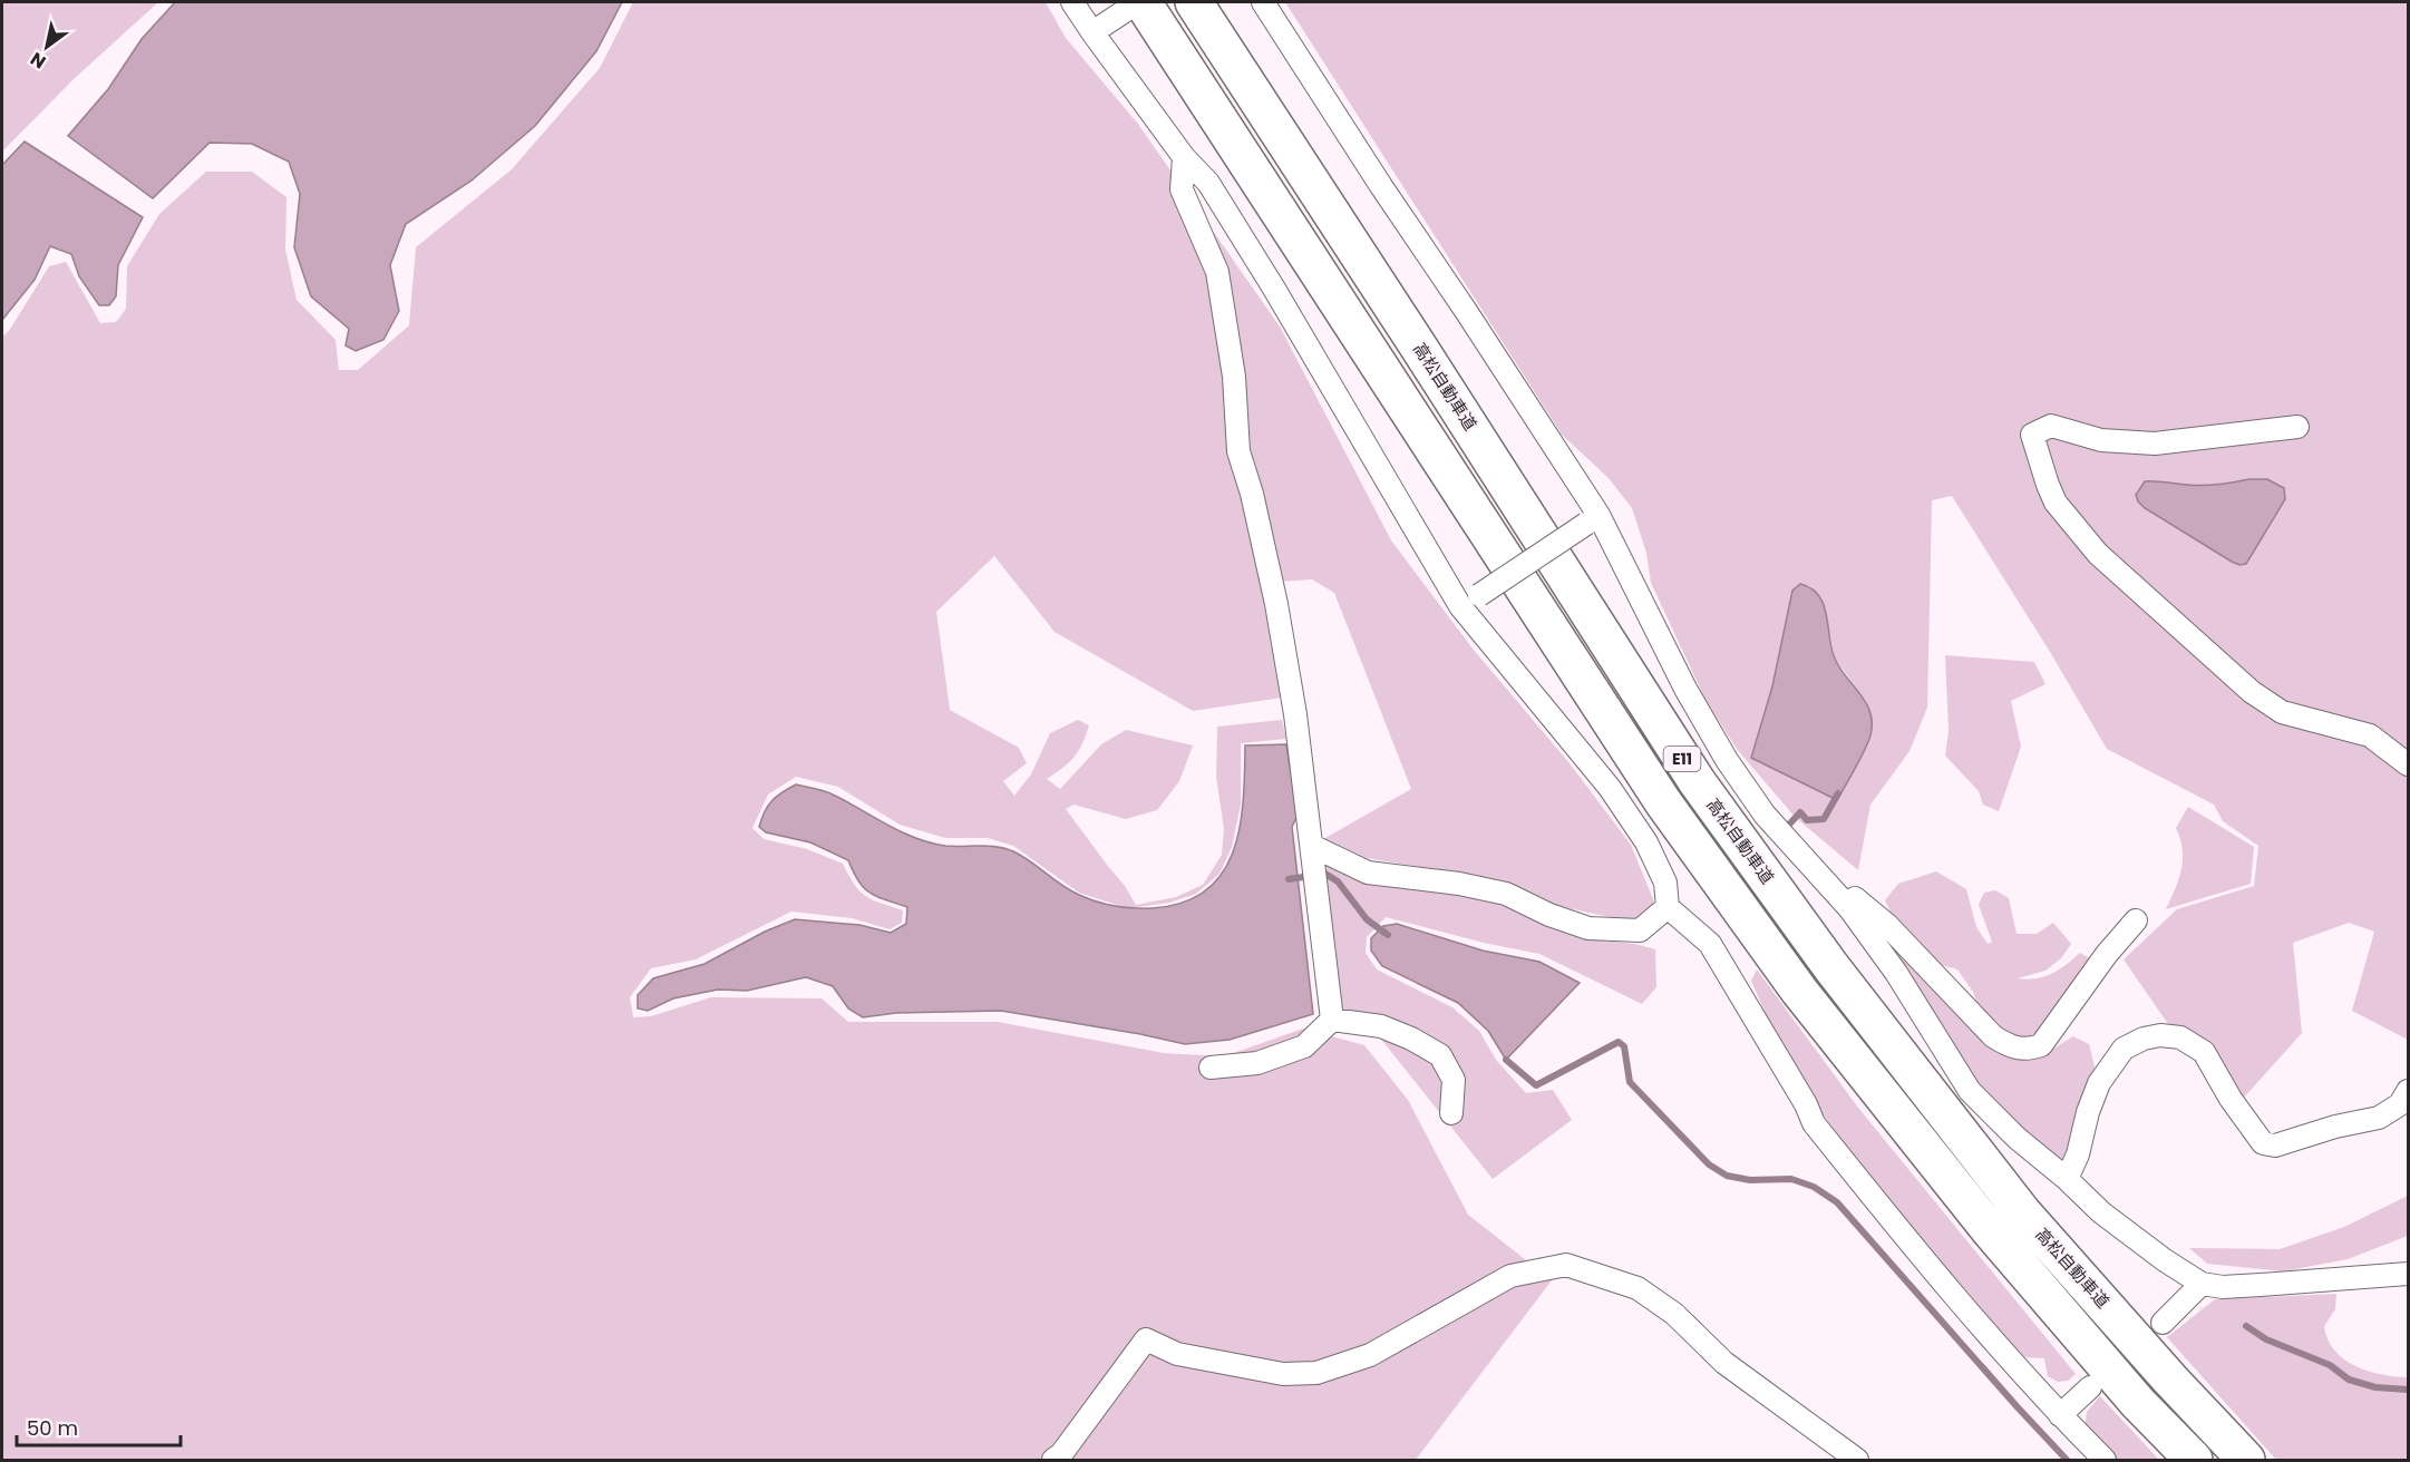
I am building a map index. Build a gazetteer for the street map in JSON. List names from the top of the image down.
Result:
{
  "streets": {
    "highway": ["高松自動車道", "E11"]
  },
  "scale_bar": "50 m",
  "north": "bottom left"
}
